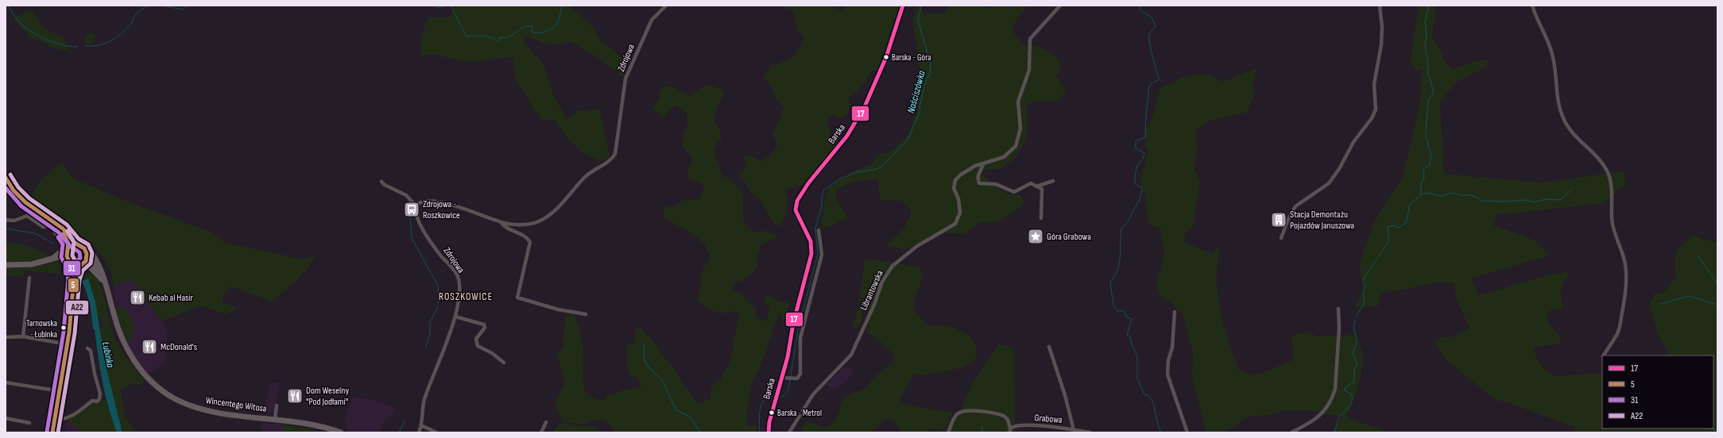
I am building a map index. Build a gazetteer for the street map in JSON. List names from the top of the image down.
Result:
{
  "streets": {
    "main road": ["Wincentego Witosa"],
    "street": [
      "Zdrojowa",
      "Barska",
      "Librantowska",
      "Grabowa"
    ]
  },
  "districts": ["ROSZKOWICE"],
  "water": ["Naściszówka", "Łubinka"],
  "places": {
    "other": ["Barska - Góra", "Tarnowska - Łubinka", "Barska - Metrol"],
    "bus stop": ["Zdrojowa - Roszkowice"],
    "building": ["Stacja Demontażu Pojazdów Januszowa"],
    "place": ["Góra Grabowa"],
    "restaurant": ["Kebab al Hasir", "McDonald's", "Dom Weselny \"Pod Jodłami\""]
  },
  "lines": [
    "transit line 17",
    "transit line A22",
    "transit line 5",
    "transit line 31"
  ],
  "legend": [
    "17",
    "5",
    "31",
    "A22"
  ]
}
